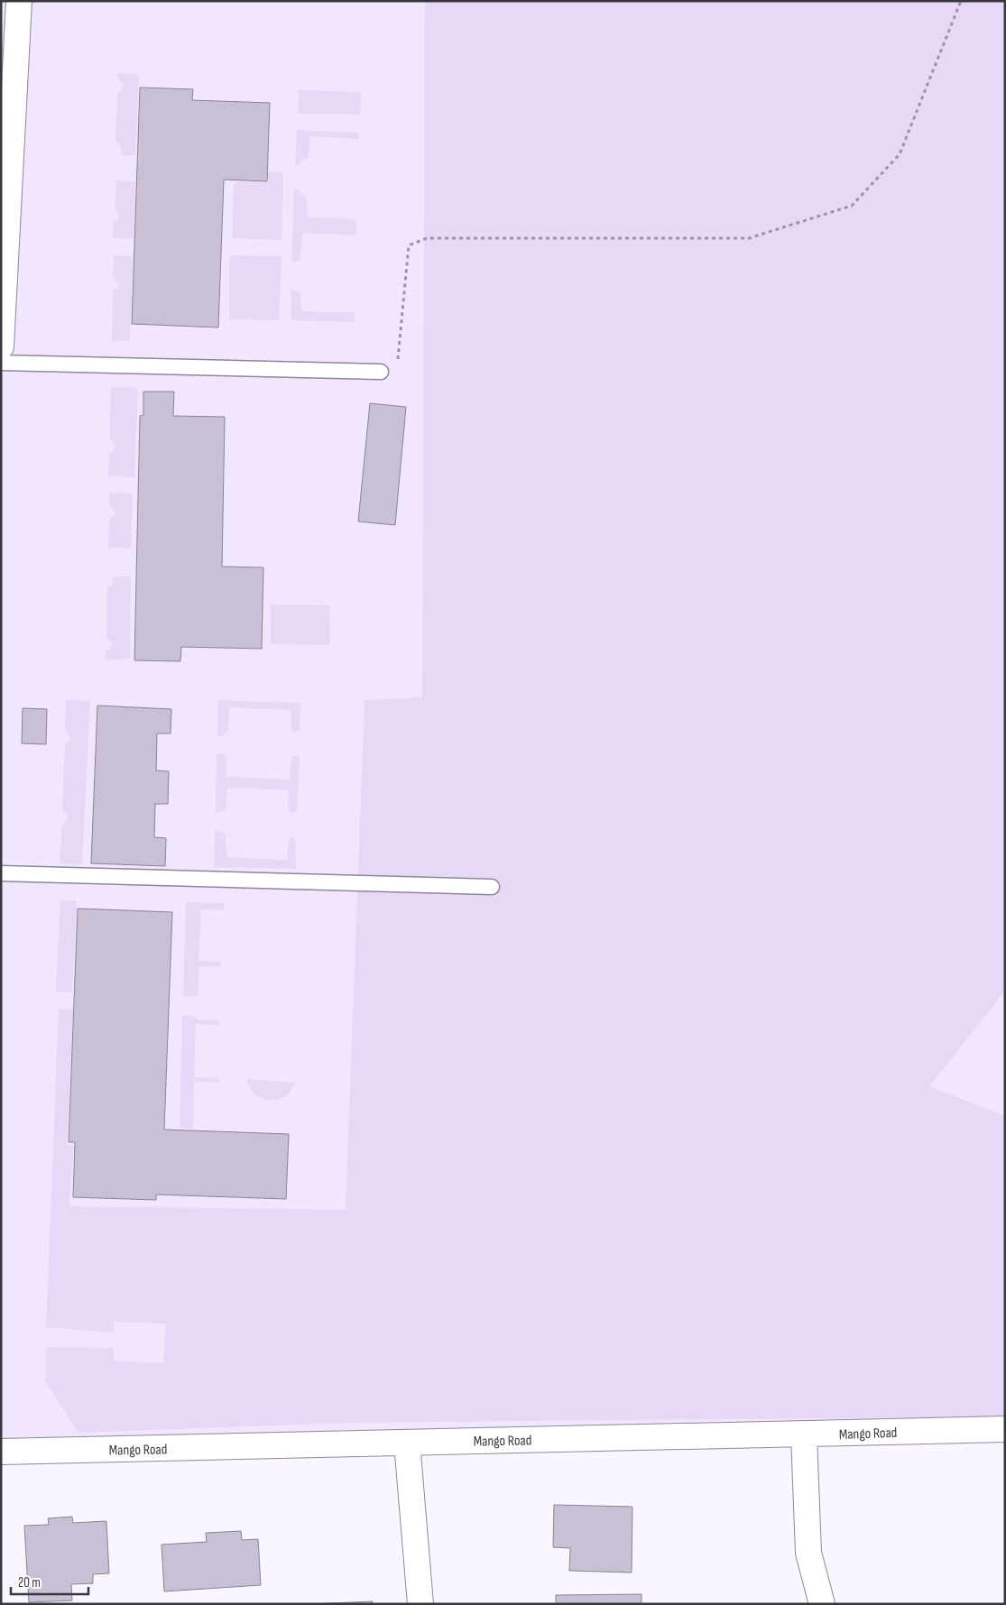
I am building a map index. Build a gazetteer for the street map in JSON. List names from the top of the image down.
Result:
{
  "streets": {
    "street": ["Mango Road"]
  },
  "scale_bar": "20 m"
}
